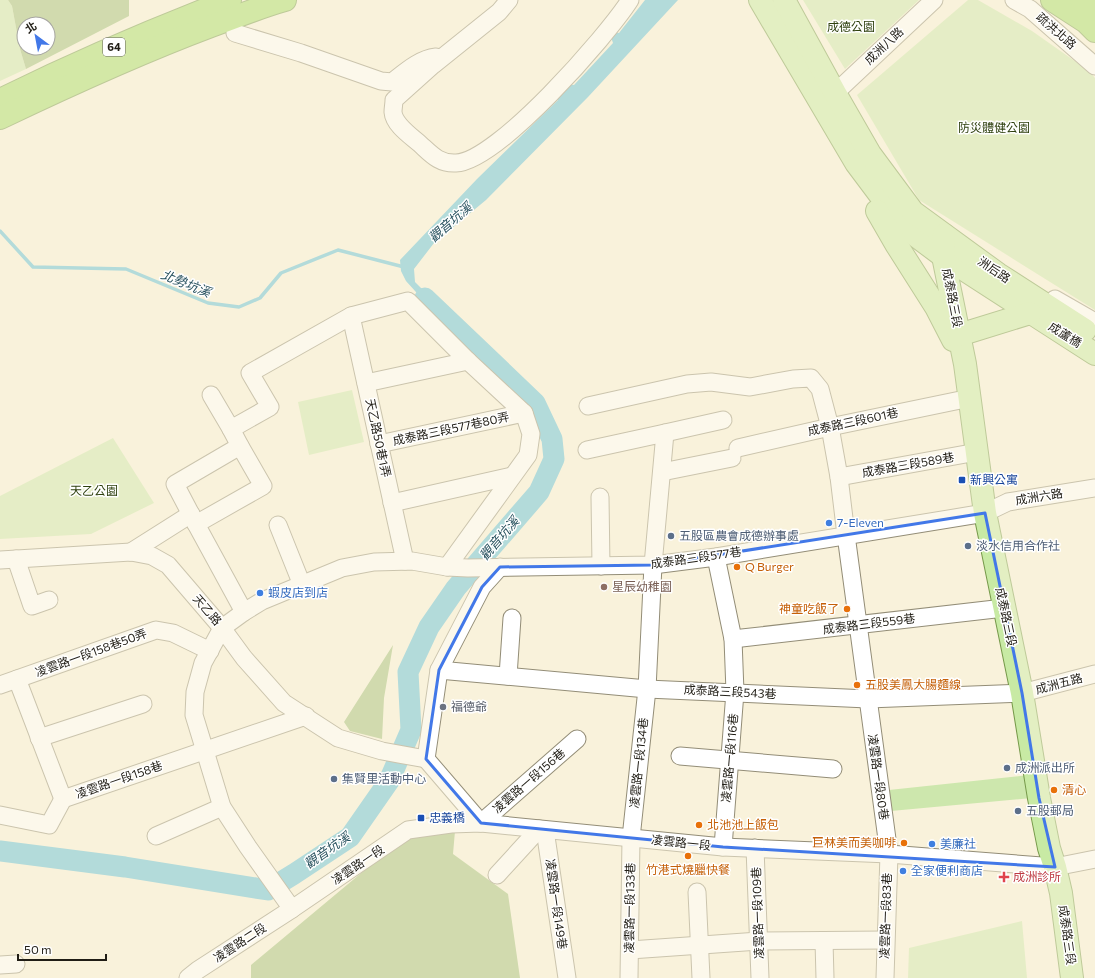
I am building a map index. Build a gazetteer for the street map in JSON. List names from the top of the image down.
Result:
{
  "streets": {
    "highway": ["64"],
    "main road": ["洲后路", "成泰路三段", "成蘆橋"],
    "street": [
      "疏洪北路",
      "成洲八路",
      "成泰路三段601巷",
      "成泰路三段577巷80弄",
      "天乙路50巷1弄",
      "成泰路三段589巷",
      "成洲六路",
      "成泰路三段577巷",
      "天乙路",
      "成泰路三段559巷",
      "凌雲路一段158巷50弄",
      "成洲五路",
      "成泰路三段543巷",
      "凌雲路一段116巷",
      "凌雲路一段134巷",
      "凌雲路一段80巷",
      "凌雲路一段158巷",
      "凌雲路一段156巷",
      "凌雲路一段",
      "凌雲路一段149巷",
      "凌雲路一段133巷",
      "凌雲路一段109巷",
      "凌雲路一段83巷",
      "凌雲路二段"
    ]
  },
  "crossings": [
    ["洲后路", "成泰路三段"],
    ["洲后路", "成蘆橋"],
    ["成泰路三段", "成泰路三段601巷"],
    ["成泰路三段", "成泰路三段589巷"],
    ["成泰路三段", "成洲六路"],
    ["成泰路三段", "成泰路三段577巷"],
    ["成泰路三段", "成泰路三段559巷"],
    ["成泰路三段", "成洲五路"],
    ["成泰路三段", "成泰路三段543巷"],
    ["成泰路三段", "凌雲路一段"],
    ["成泰路三段601巷", "凌雲路一段134巷"],
    ["成泰路三段601巷", "凌雲路一段80巷"],
    ["成泰路三段577巷80弄", "天乙路50巷1弄"],
    ["成泰路三段589巷", "凌雲路一段80巷"],
    ["成洲六路", "成泰路三段577巷"],
    ["成泰路三段577巷", "凌雲路一段116巷"],
    ["成泰路三段577巷", "凌雲路一段134巷"],
    ["成泰路三段577巷", "凌雲路一段80巷"],
    ["天乙路", "凌雲路一段158巷"],
    ["成泰路三段559巷", "凌雲路一段116巷"],
    ["成泰路三段559巷", "凌雲路一段80巷"],
    ["凌雲路一段158巷50弄", "凌雲路一段158巷"],
    ["成洲五路", "成泰路三段543巷"],
    ["成泰路三段543巷", "凌雲路一段116巷"],
    ["成泰路三段543巷", "凌雲路一段134巷"],
    ["成泰路三段543巷", "凌雲路一段80巷"],
    ["凌雲路一段116巷", "凌雲路一段"],
    ["凌雲路一段134巷", "凌雲路一段"],
    ["凌雲路一段134巷", "凌雲路一段133巷"],
    ["凌雲路一段80巷", "凌雲路一段"],
    ["凌雲路一段80巷", "凌雲路一段83巷"],
    ["凌雲路一段156巷", "凌雲路一段"],
    ["凌雲路一段", "凌雲路一段149巷"],
    ["凌雲路一段", "凌雲路一段133巷"],
    ["凌雲路一段", "凌雲路一段109巷"],
    ["凌雲路一段", "凌雲路一段83巷"],
    ["凌雲路一段", "凌雲路二段"]
  ],
  "water": ["觀音坑溪", "北勢坑溪"],
  "parks": ["成德公園", "防災體健公園", "天乙公園"],
  "places": {
    "transit": ["新興公寓", "忠義橋"],
    "other": [
      "7-Eleven",
      "五股區農會成德辦事處",
      "淡水信用合作社",
      "Q Burger",
      "星辰幼稚園",
      "蝦皮店到店",
      "神童吃飯了",
      "五股美鳳大腸麵線",
      "福德爺",
      "成洲派出所",
      "集賢里活動中心",
      "清心",
      "五股郵局",
      "北池池上飯包",
      "巨林美而美咖啡",
      "美廉社",
      "竹港式燒臘快餐",
      "全家便利商店"
    ],
    "health": ["成洲診所"]
  },
  "scale_bar": "50 m",
  "north": "top left"
}
